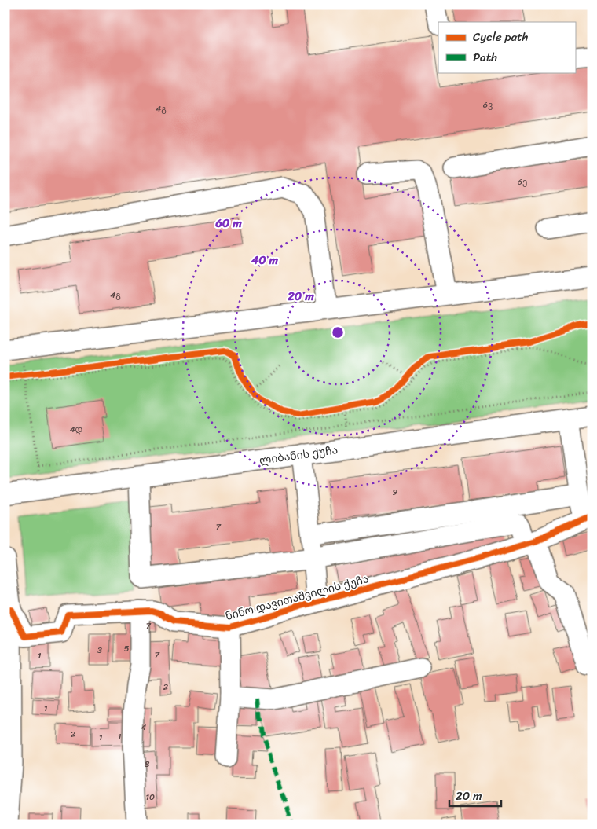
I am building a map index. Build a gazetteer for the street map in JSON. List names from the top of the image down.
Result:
{
  "streets": {
    "street": ["ლიბანის ქუჩა", "ნინო დავითაშვილის ქუჩა"]
  },
  "house_numbers": [
    "6ვ",
    "4გ",
    "6ე",
    "4გ",
    "4დ",
    "9",
    "7",
    "7",
    "5",
    "3",
    "7",
    "1",
    "2",
    "1",
    "4",
    "2",
    "1",
    "1",
    "8",
    "10"
  ],
  "legend": ["Cycle path", "Path"],
  "scale_bar": "20 m",
  "rings": ["60 m", "40 m", "20 m"]
}
